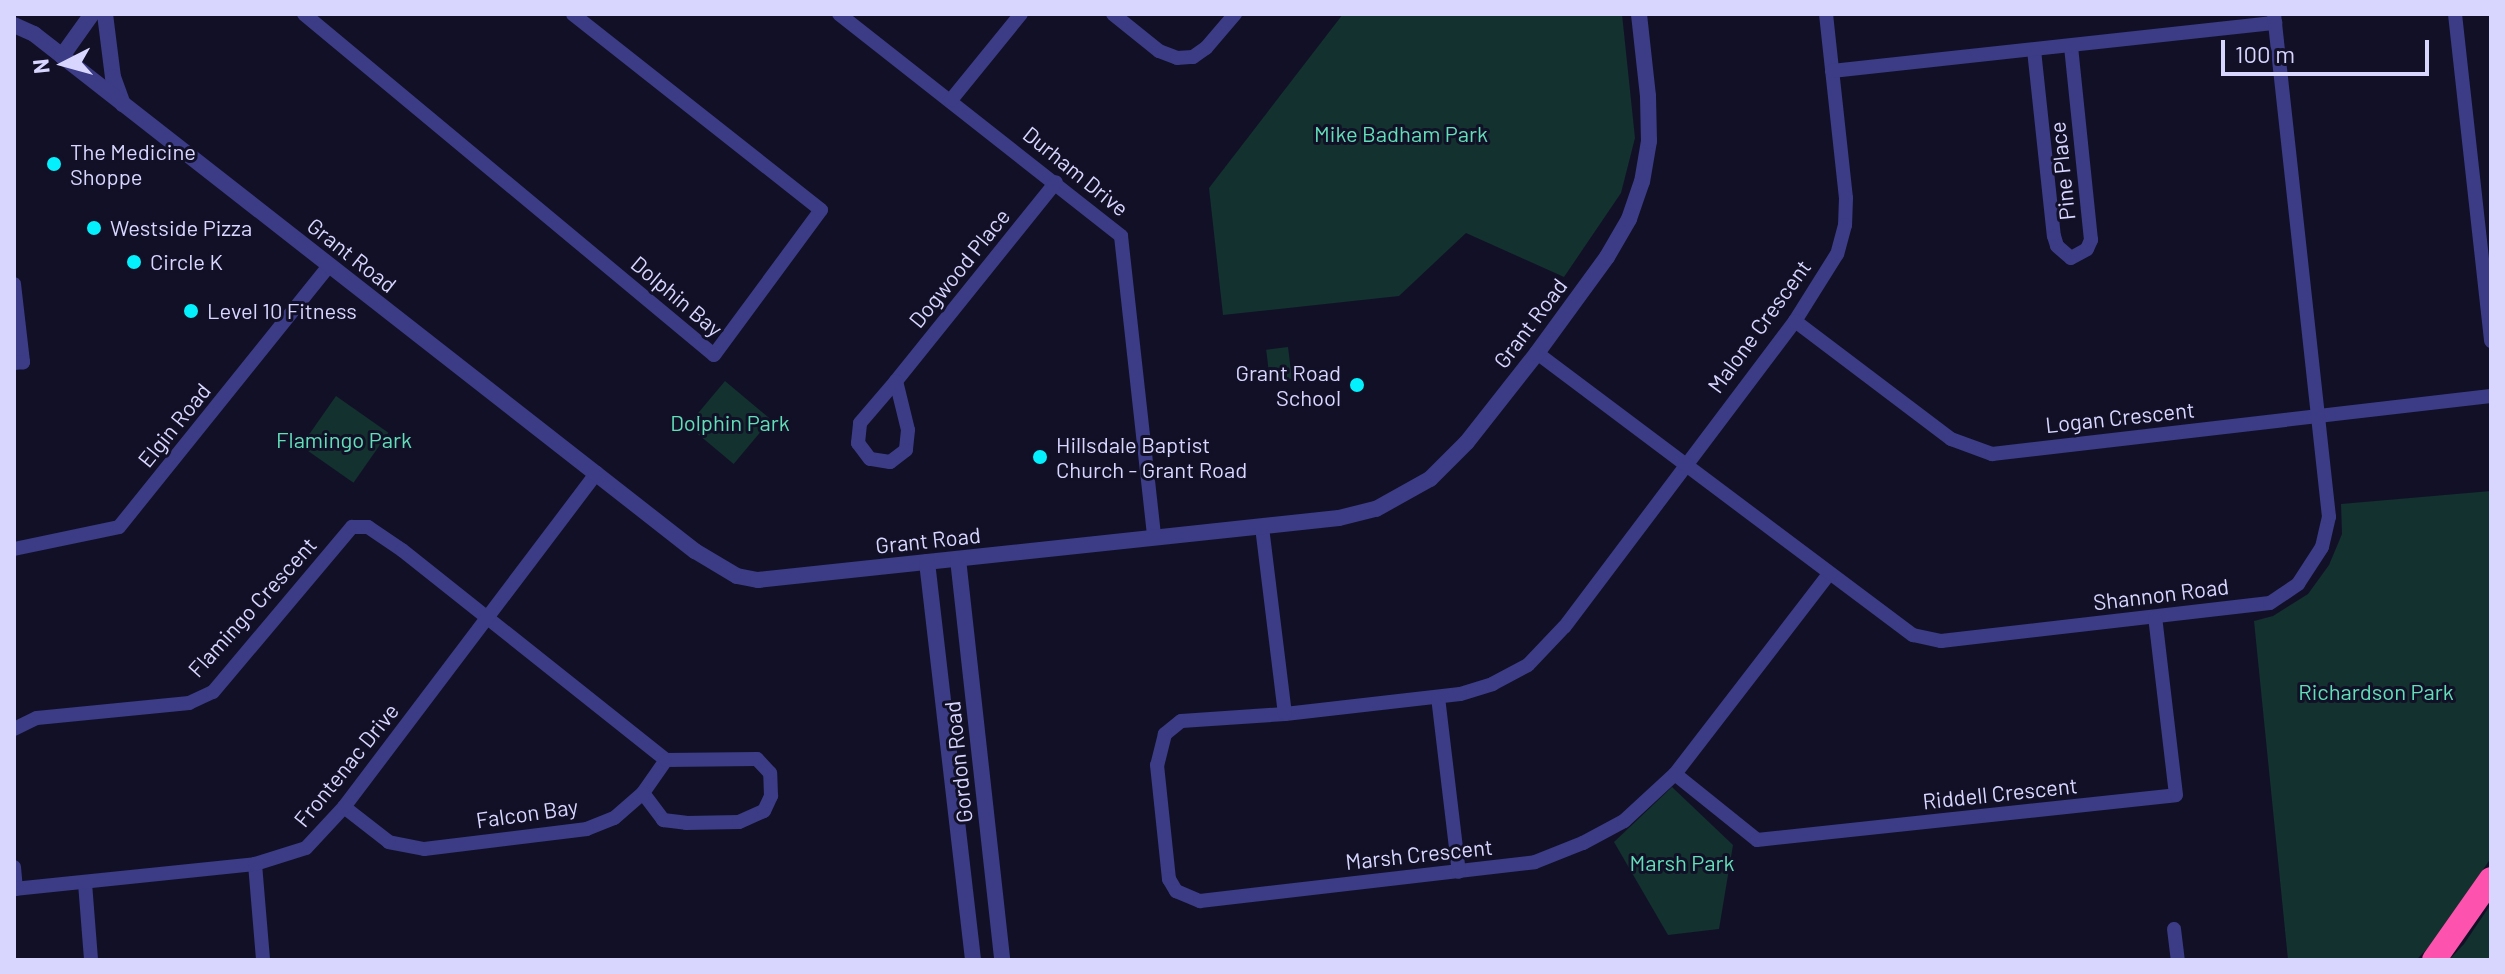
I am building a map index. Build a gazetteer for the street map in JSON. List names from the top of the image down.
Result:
{
  "streets": {
    "street": [
      "Durham Drive",
      "Pine Place",
      "Grant Road",
      "Dogwood Place",
      "Dolphin Bay",
      "Malone Crescent",
      "Logan Crescent",
      "Elgin Road",
      "Shannon Road",
      "Flamingo Crescent",
      "Gordon Road",
      "Frontenac Drive",
      "Riddell Crescent",
      "Falcon Bay",
      "Marsh Crescent"
    ]
  },
  "crossings": [
    ["Durham Drive", "Grant Road"],
    ["Durham Drive", "Dogwood Place"],
    ["Grant Road", "Elgin Road"],
    ["Grant Road", "Shannon Road"],
    ["Grant Road", "Gordon Road"],
    ["Grant Road", "Frontenac Drive"],
    ["Malone Crescent", "Logan Crescent"],
    ["Malone Crescent", "Shannon Road"],
    ["Malone Crescent", "Marsh Crescent"],
    ["Logan Crescent", "Shannon Road"],
    ["Shannon Road", "Riddell Crescent"],
    ["Shannon Road", "Marsh Crescent"],
    ["Flamingo Crescent", "Frontenac Drive"],
    ["Frontenac Drive", "Falcon Bay"],
    ["Riddell Crescent", "Marsh Crescent"]
  ],
  "parks": [
    "Mike Badham Park",
    "Dolphin Park",
    "Flamingo Park",
    "Richardson Park",
    "Marsh Park"
  ],
  "places": [
    "The Medicine Shoppe",
    "Westside Pizza",
    "Circle K",
    "Level 10 Fitness",
    "Grant Road School",
    "Hillsdale Baptist Church - Grant Road"
  ],
  "scale_bar": "100 m",
  "north": "left"
}
